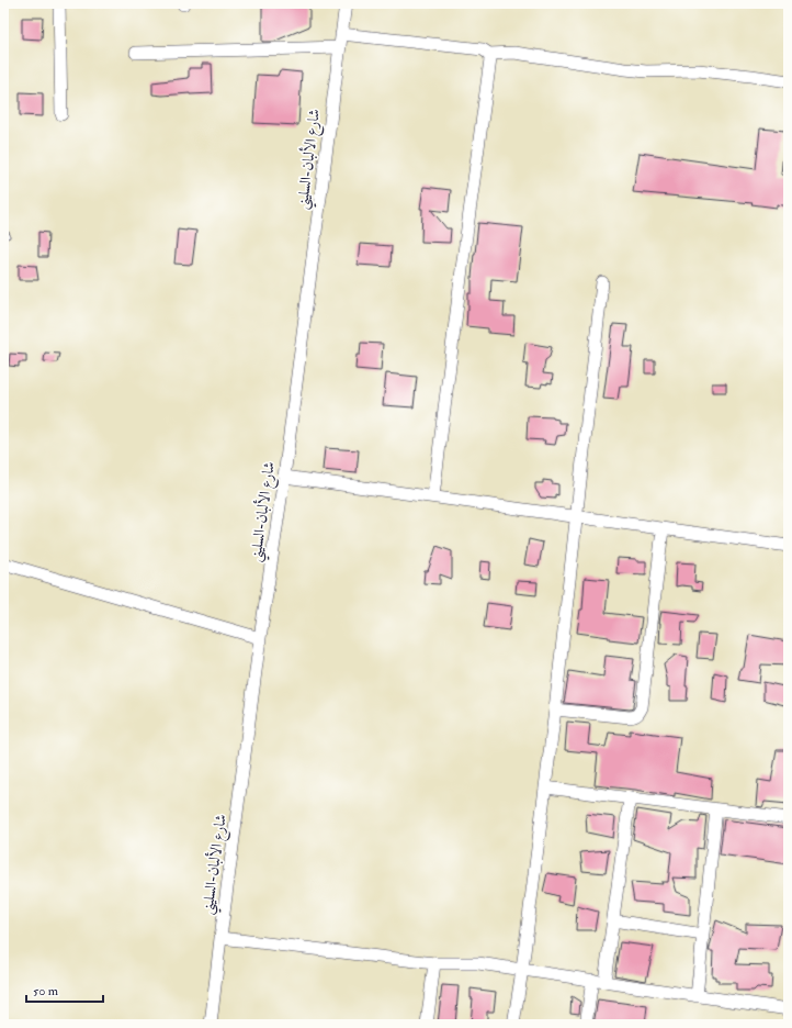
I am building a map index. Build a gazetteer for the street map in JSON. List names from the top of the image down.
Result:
{
  "streets": {
    "street": ["شارع الألبان-السليني"]
  },
  "scale_bar": "50 m"
}
